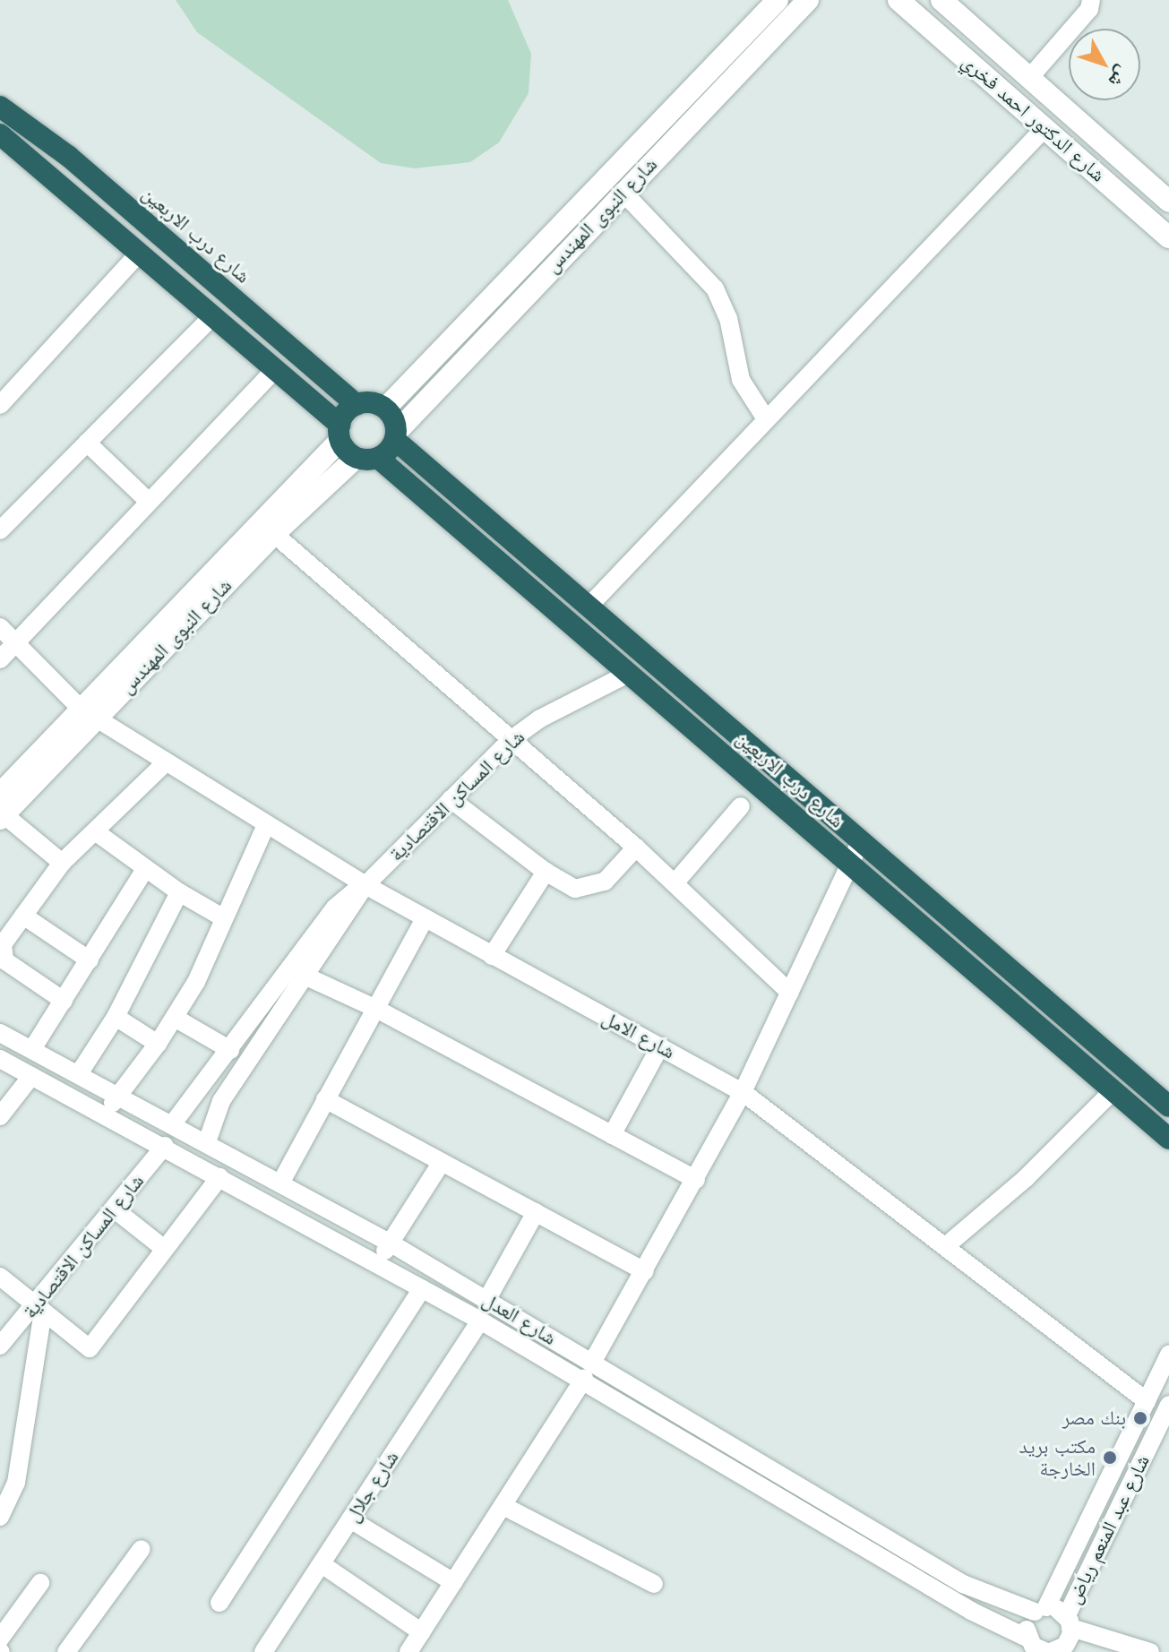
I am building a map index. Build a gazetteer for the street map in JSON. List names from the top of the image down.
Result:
{
  "streets": {
    "highway": ["شارع درب الاربعين"],
    "street": [
      "شارع الدكتور احمد فخري",
      "شارع النبوى المهندس",
      "شارع المساكن الاقتصادية",
      "شارع الامل",
      "شارع العدل",
      "شارع جلال",
      "شارع عبد المنعم رياض"
    ]
  },
  "crossings": [
    ["شارع النبوى المهندس", "شارع درب الاربعين"],
    ["شارع النبوى المهندس", "شارع الامل"],
    ["شارع درب الاربعين", "شارع المساكن الاقتصادية"],
    ["شارع المساكن الاقتصادية", "شارع الامل"],
    ["شارع المساكن الاقتصادية", "شارع العدل"],
    ["شارع الامل", "شارع عبد المنعم رياض"],
    ["شارع العدل", "شارع جلال"],
    ["شارع العدل", "شارع عبد المنعم رياض"]
  ],
  "places": ["بنك مصر", "مكتب بريد الخارجة"],
  "north": "bottom right"
}
